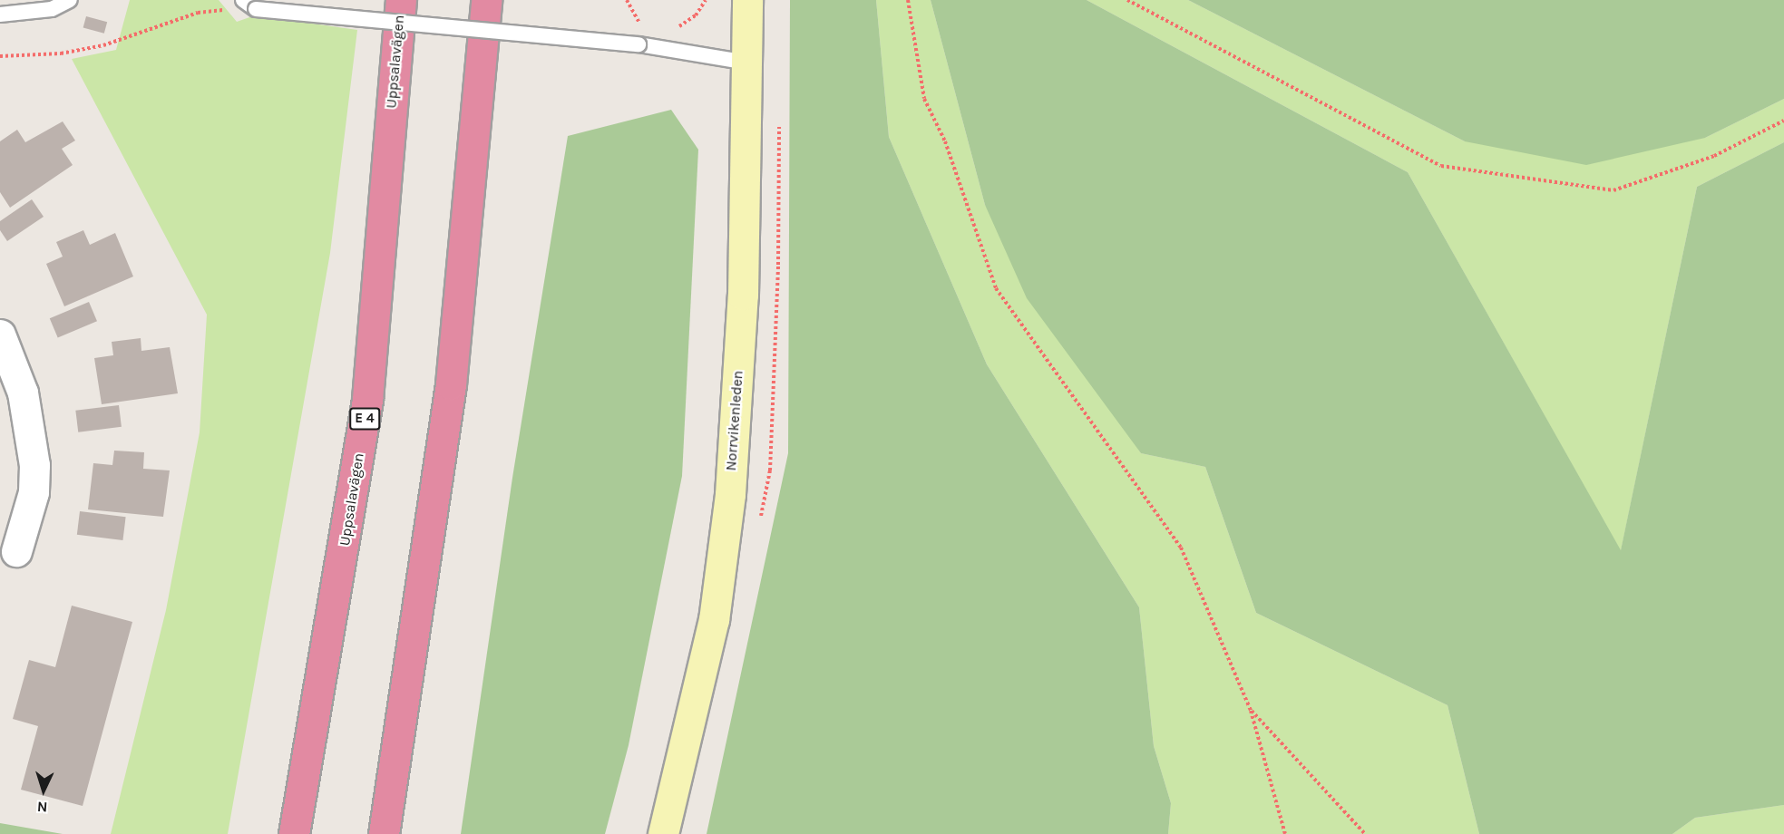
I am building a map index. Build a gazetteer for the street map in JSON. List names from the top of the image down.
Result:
{
  "streets": {
    "highway": ["Uppsalavägen", "E 4"],
    "main road": ["Norrvikenleden"]
  },
  "north": "bottom"
}
